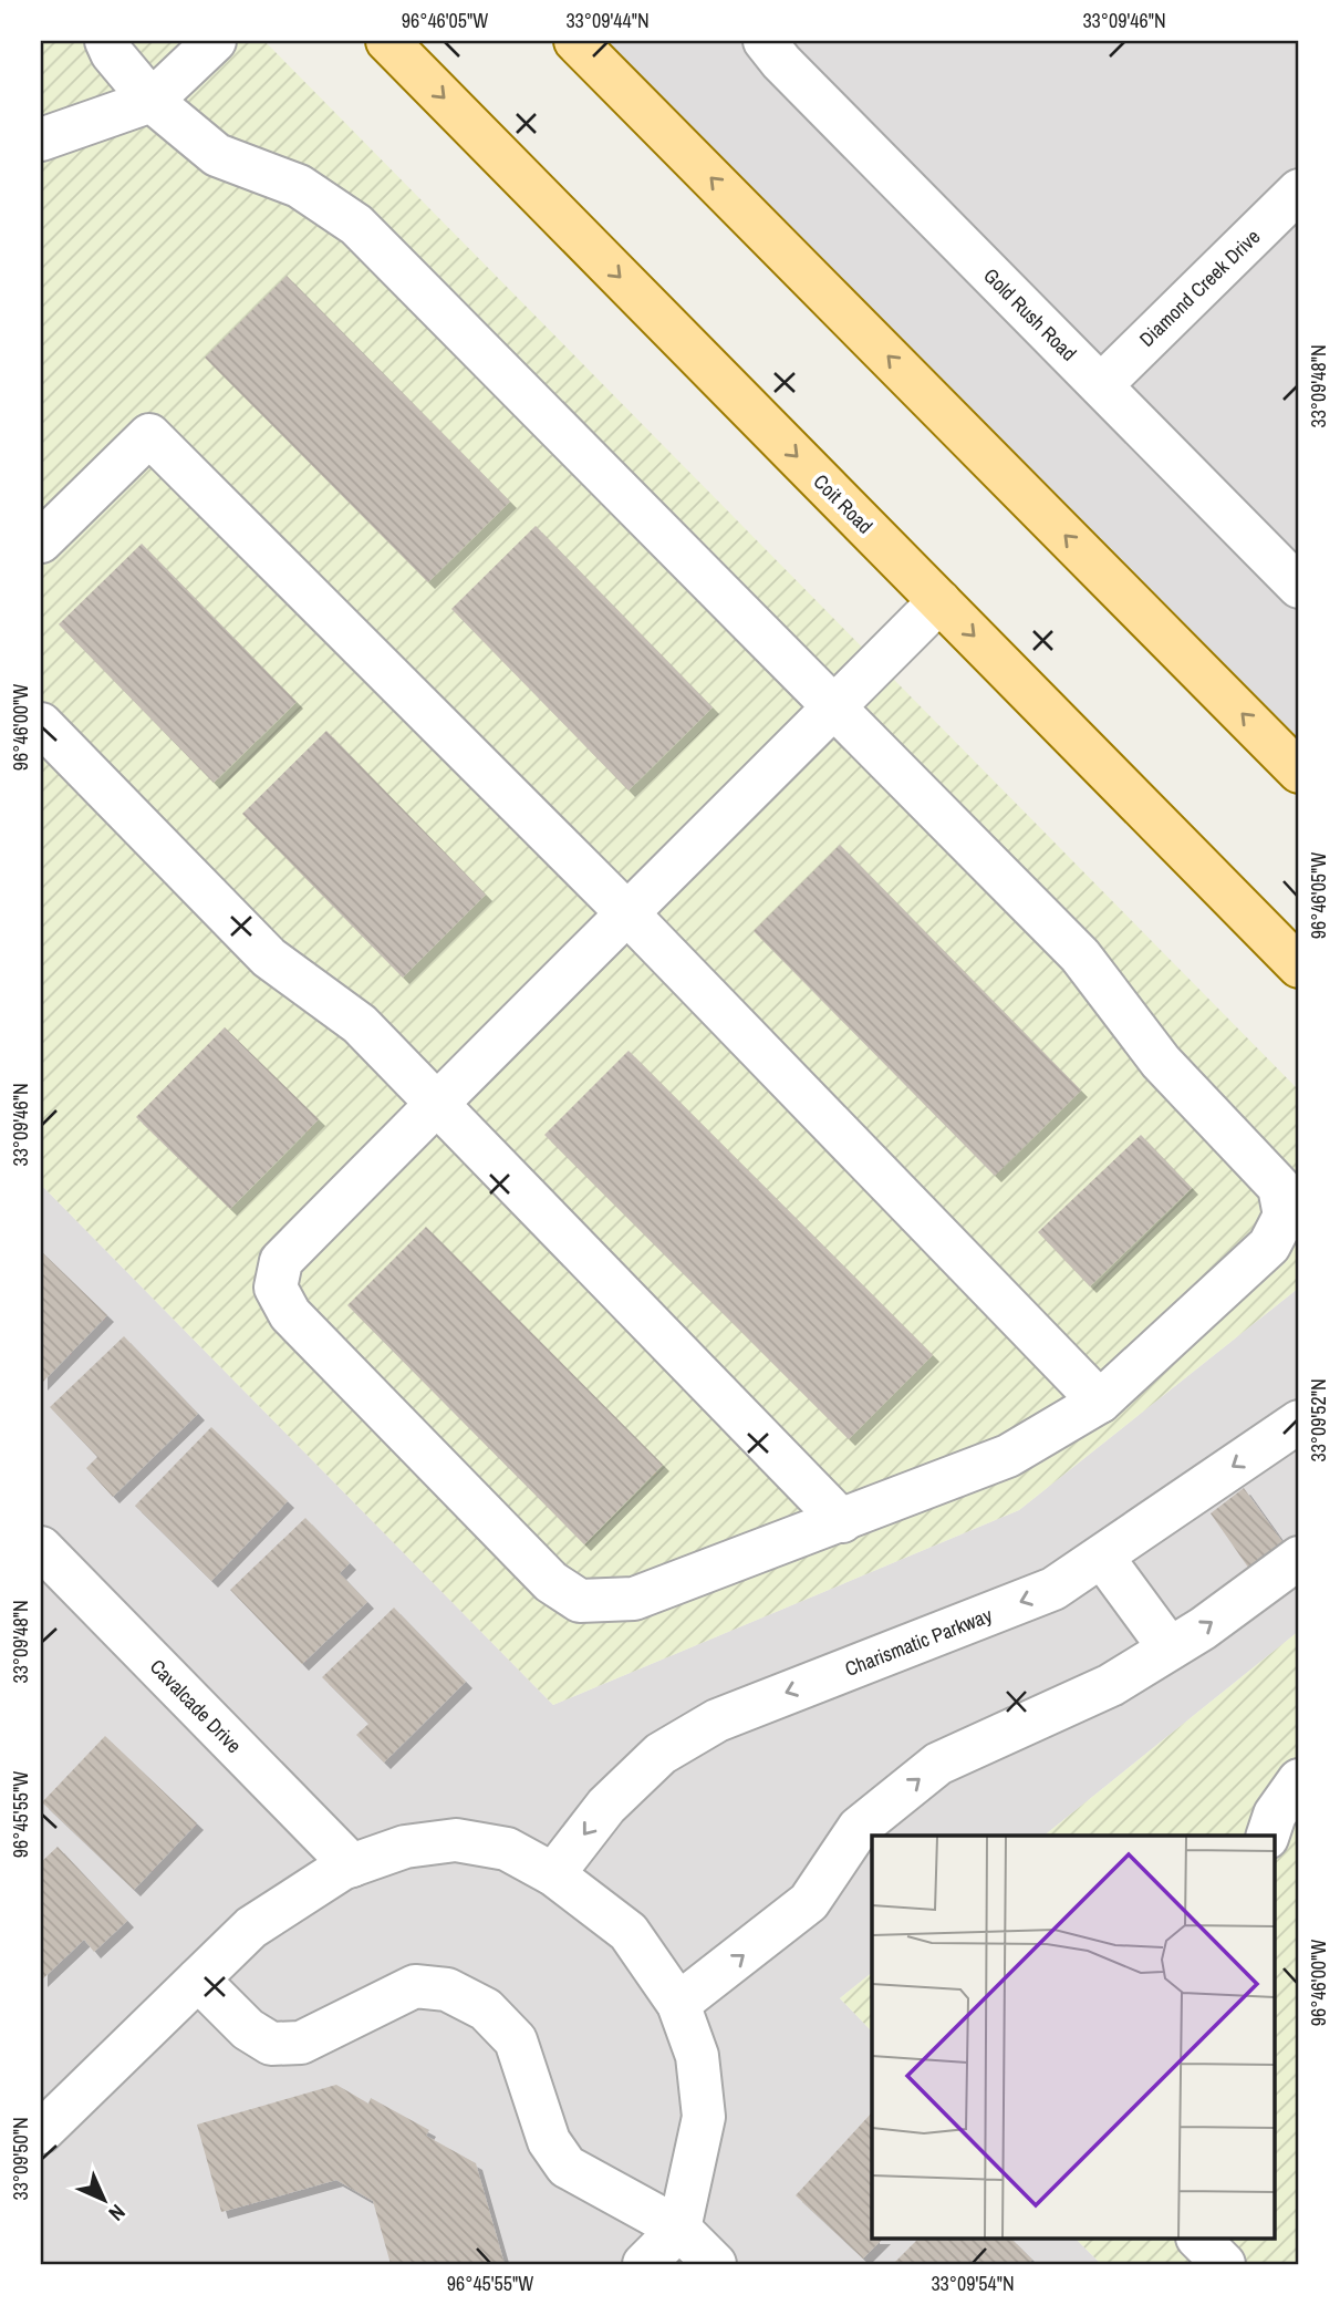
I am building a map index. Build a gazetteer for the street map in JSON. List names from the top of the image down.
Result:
{
  "streets": {
    "main road": ["Coit Road"],
    "street": [
      "Diamond Creek Drive",
      "Gold Rush Road",
      "Charismatic Parkway",
      "Cavalcade Drive"
    ]
  },
  "crossings": [
    ["Diamond Creek Drive", "Gold Rush Road"]
  ],
  "north": "bottom right",
  "coordinates": [
    "96°46'05\"W",
    "33°09'44\"N",
    "33°09'46\"N",
    "33°09'48\"N",
    "96°46'00\"W",
    "33°09'52\"N",
    "96°45'55\"W",
    "33°09'50\"N",
    "33°09'54\"N"
  ]
}
